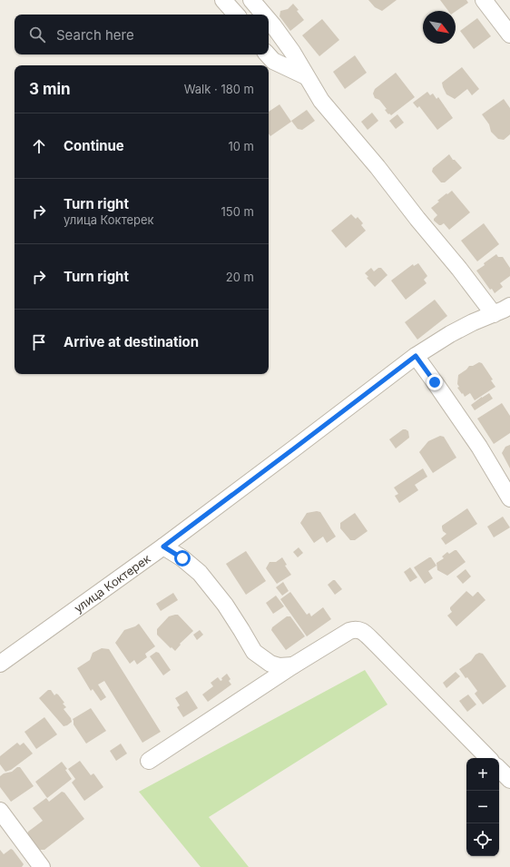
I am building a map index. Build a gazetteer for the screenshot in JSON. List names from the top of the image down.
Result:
{
  "streets": {
    "street": ["улица Коктерек"]
  },
  "north": "bottom right",
  "page": {
    "search": "Search here",
    "heading": ["3 min", "Walk · 180 m"],
    "list": [
      ["Continue", "10 m"],
      ["Turn right", "улица Коктерек", "150 m"],
      ["Turn right", "20 m"],
      "Arrive at destination"
    ],
    "map_buttons": ["+", "−"]
  }
}
